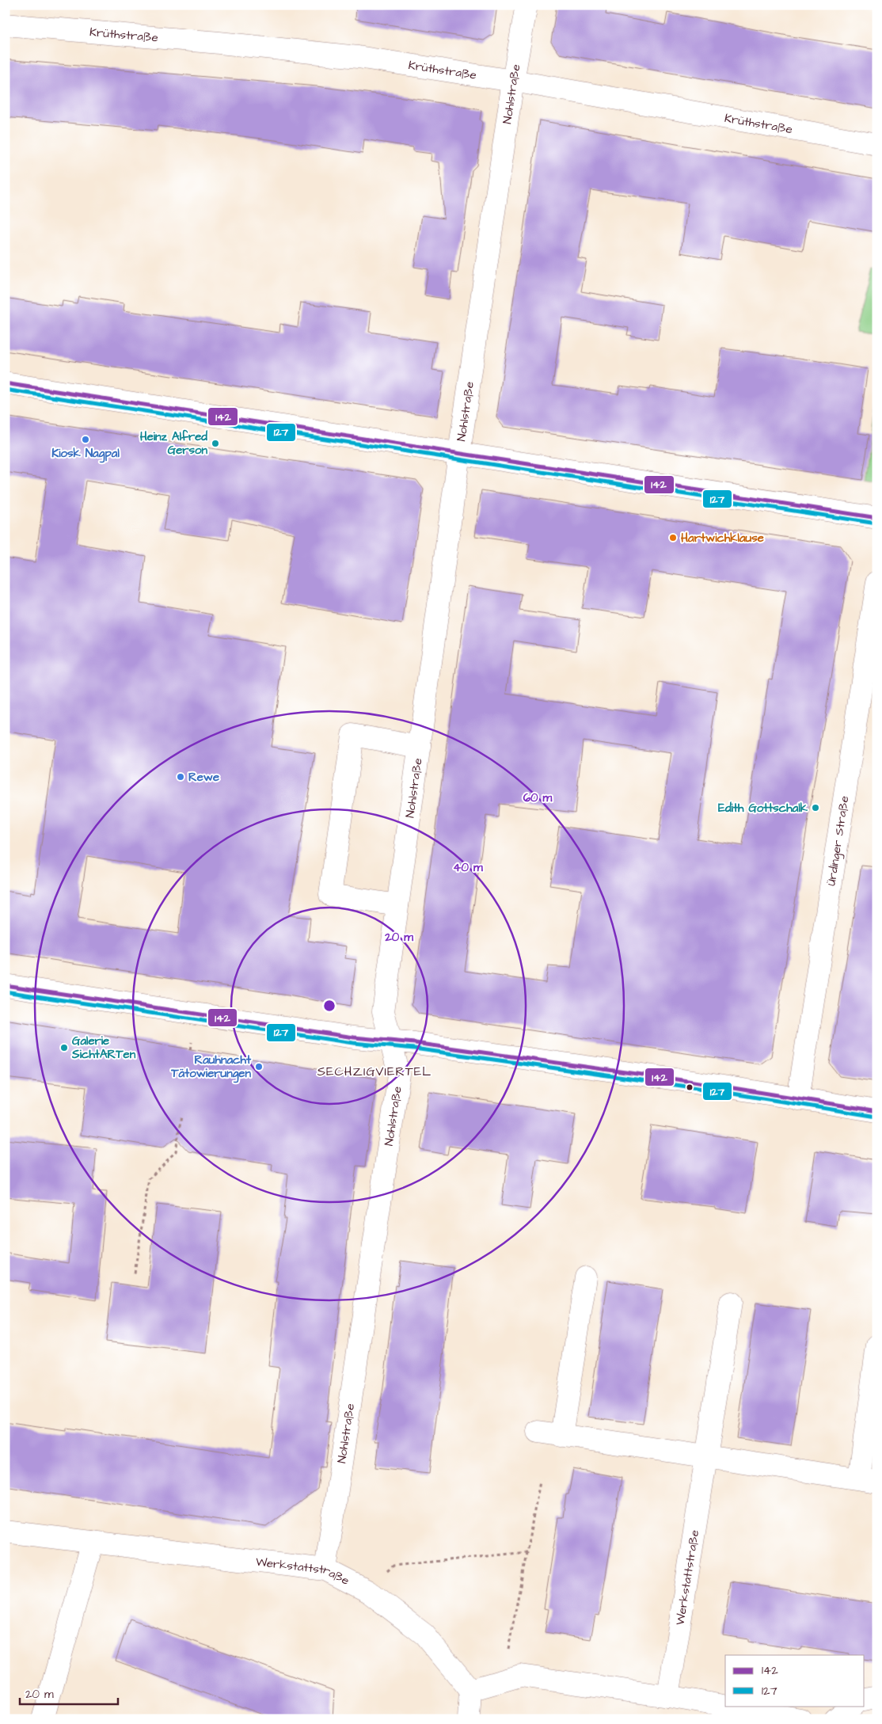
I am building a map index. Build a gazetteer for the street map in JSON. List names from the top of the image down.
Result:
{
  "streets": {
    "street": [
      "Krüthstraße",
      "Nohlstraße",
      "Ürdinger Straße",
      "Werkstattstraße"
    ]
  },
  "crossings": [
    ["Krüthstraße", "Nohlstraße"],
    ["Nohlstraße", "Werkstattstraße"]
  ],
  "districts": ["SECHZIGVIERTEL"],
  "places": [
    "Kiosk Nagpal",
    "Heinz Alfred Gerson",
    "Hartwichklause",
    "Rewe",
    "Edith Gottschalk",
    "Galerie SichtARTen",
    "Rauhnacht Tätowierungen"
  ],
  "lines": ["transit line 142", "transit line 127"],
  "legend": ["142", "127"],
  "scale_bar": "20 m",
  "rings": ["60 m", "40 m", "20 m"]
}
